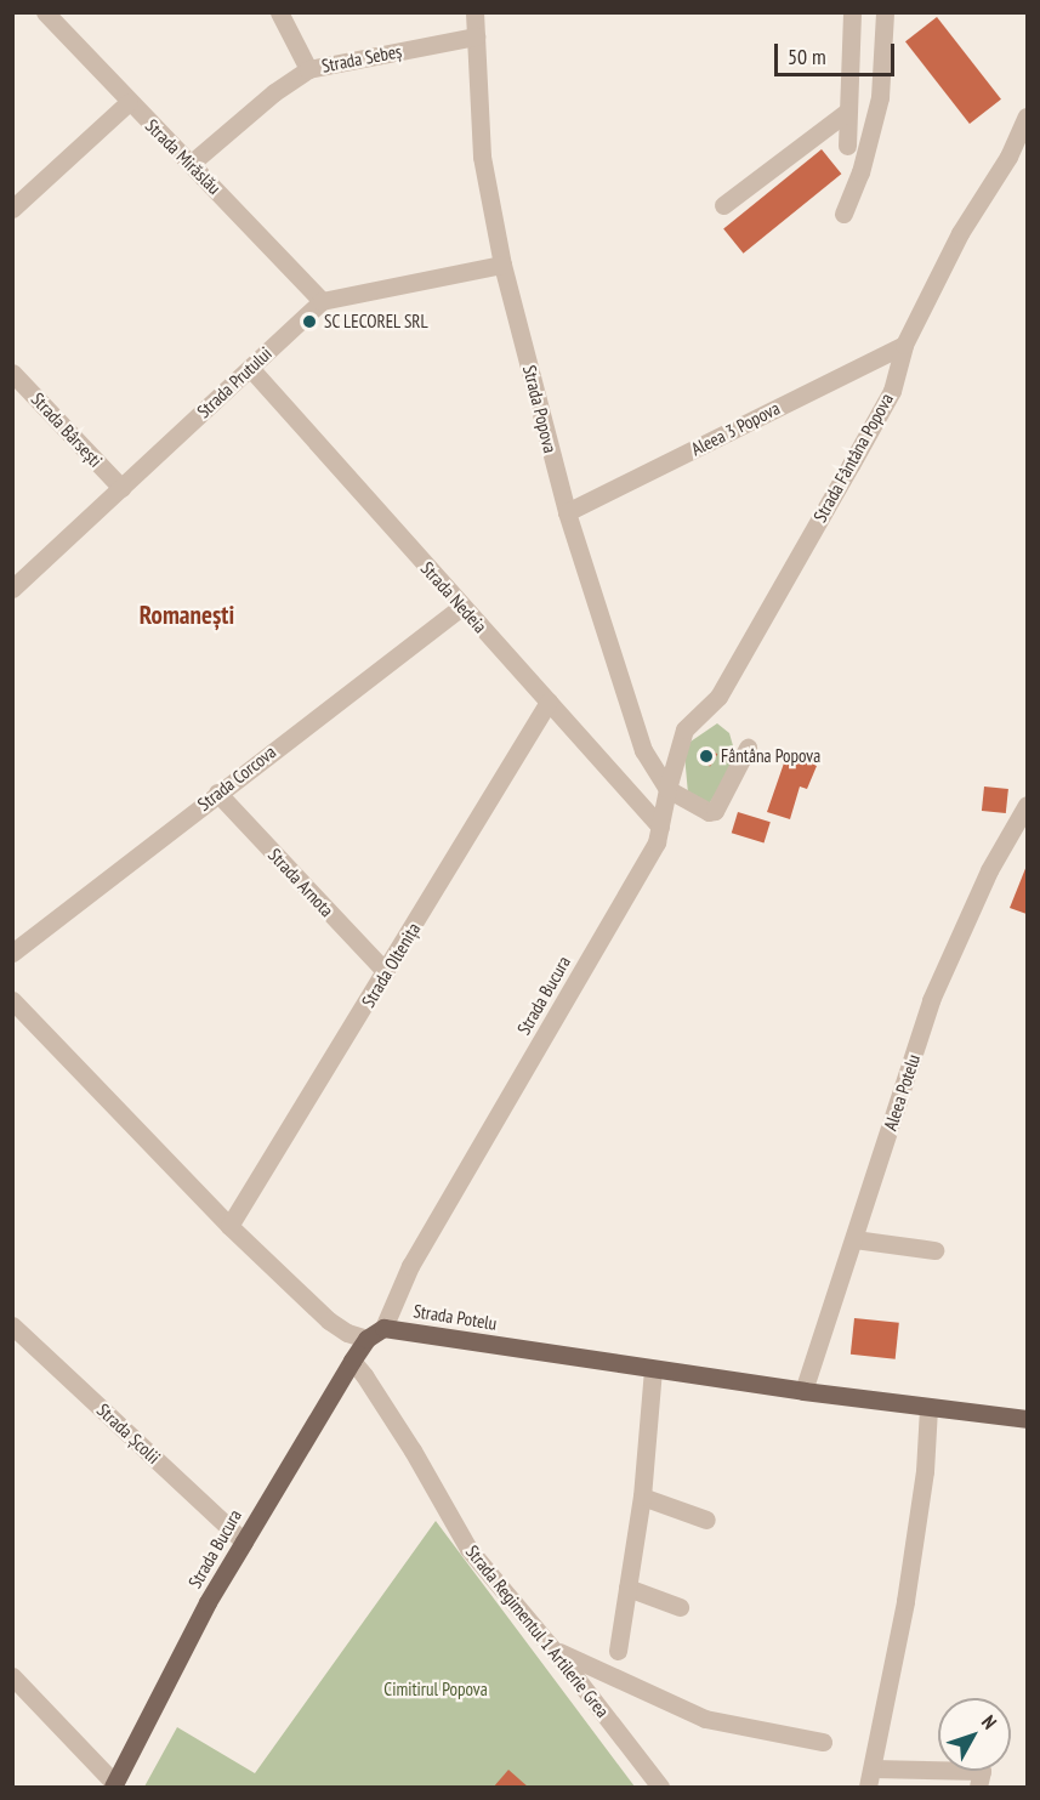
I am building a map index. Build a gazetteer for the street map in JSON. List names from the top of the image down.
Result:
{
  "streets": {
    "main road": ["Strada Bucura", "Strada Potelu"],
    "street": [
      "Strada Sebeș",
      "Strada Mirăslău",
      "Strada Prutului",
      "Strada Popova",
      "Aleea 3 Popova",
      "Strada Bârsești",
      "Strada Fântâna Popova",
      "Strada Nedeia",
      "Strada Corcova",
      "Strada Arnota",
      "Strada Oltenița",
      "Aleea Potelu",
      "Strada Școlii",
      "Strada Regimentul 1 Artilerie Grea"
    ]
  },
  "crossings": [
    ["Strada Sebeș", "Strada Mirăslău"],
    ["Strada Sebeș", "Strada Popova"],
    ["Strada Mirăslău", "Strada Prutului"],
    ["Strada Prutului", "Strada Bârsești"],
    ["Strada Prutului", "Strada Nedeia"],
    ["Strada Popova", "Aleea 3 Popova"],
    ["Strada Popova", "Strada Fântâna Popova"],
    ["Strada Popova", "Strada Bucura"],
    ["Aleea 3 Popova", "Strada Fântâna Popova"],
    ["Strada Fântâna Popova", "Strada Bucura"],
    ["Strada Nedeia", "Strada Corcova"],
    ["Strada Nedeia", "Strada Oltenița"],
    ["Strada Nedeia", "Strada Bucura"],
    ["Strada Corcova", "Strada Arnota"],
    ["Strada Arnota", "Strada Oltenița"],
    ["Strada Bucura", "Strada Potelu"],
    ["Strada Bucura", "Strada Școlii"],
    ["Strada Bucura", "Strada Regimentul 1 Artilerie Grea"],
    ["Aleea Potelu", "Strada Potelu"]
  ],
  "districts": ["Romanești"],
  "parks": ["Cimitirul Popova"],
  "places": ["SC LECOREL SRL", "Fântâna Popova"],
  "scale_bar": "50 m",
  "north": "top right"
}
